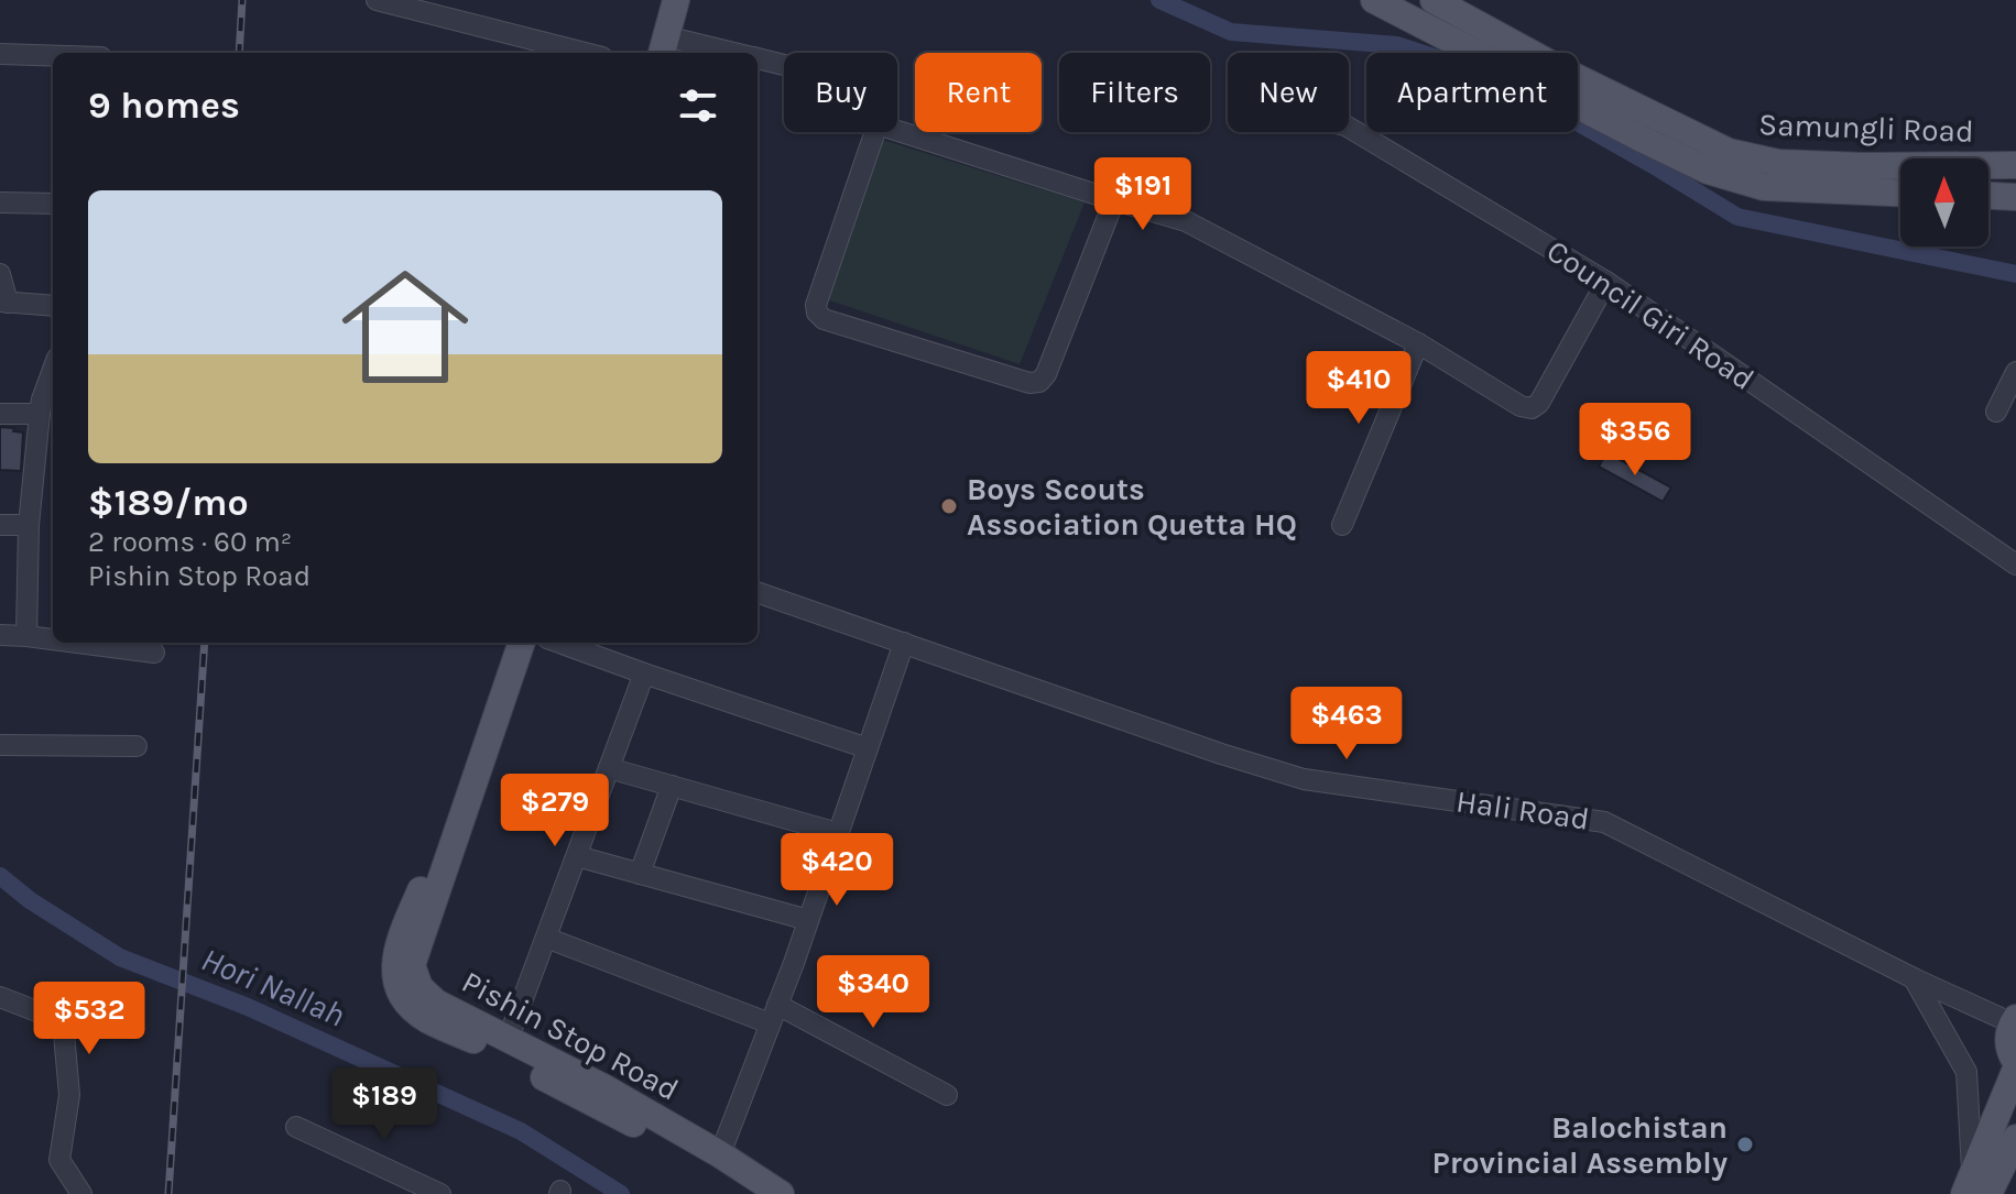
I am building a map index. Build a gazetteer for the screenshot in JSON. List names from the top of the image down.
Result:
{
  "streets": {
    "main road": ["Samungli Road", "Pishin Stop Road"],
    "street": ["Council Giri Road", "Hali Road"]
  },
  "water": ["Hori Nallah"],
  "places": ["Boys Scouts Association Quetta HQ", "Balochistan Provincial Assembly"],
  "north": "top",
  "page": {
    "chip": [
      "Buy",
      "Rent",
      "Filters",
      "New",
      "Apartment"
    ],
    "heading": "9 homes",
    "price": [
      "$191",
      "$410",
      "$356",
      "$463",
      "$279",
      "$420",
      "$340",
      "$532",
      "$189"
    ],
    "list": [
      {
        "name": "$189/mo",
        "note": "2 rooms · 60 m² · Pishin Stop Road"
      }
    ]
  }
}
